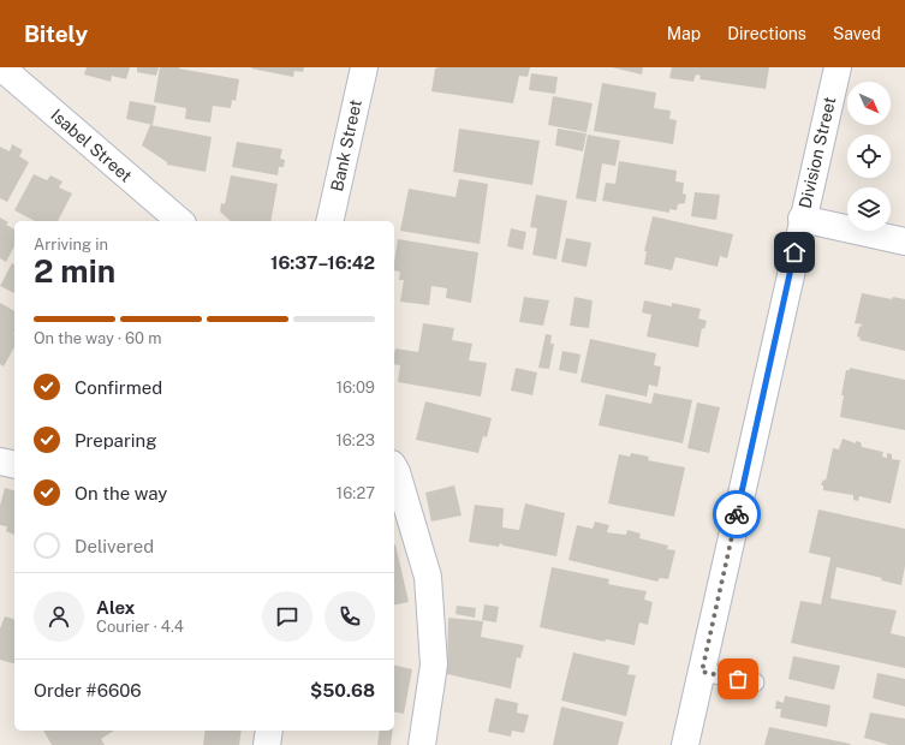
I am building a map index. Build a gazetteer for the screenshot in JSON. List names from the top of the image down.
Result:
{
  "streets": {
    "street": ["Isabel Street", "Bank Street", "Division Street"]
  },
  "north": "bottom right",
  "page": {
    "header": "Bitely",
    "nav": ["Map", "Directions", "Saved"],
    "heading": ["2 min", "Arriving in", "16:37–16:42"],
    "panel": [
      "Alex",
      "Courier · 4.4",
      "Order #6606",
      "$50.68"
    ],
    "bar": "On the way · 60 m",
    "list": [
      ["Confirmed", "16:09"],
      ["Preparing", "16:23"],
      ["On the way", "16:27"],
      "Delivered"
    ]
  }
}
